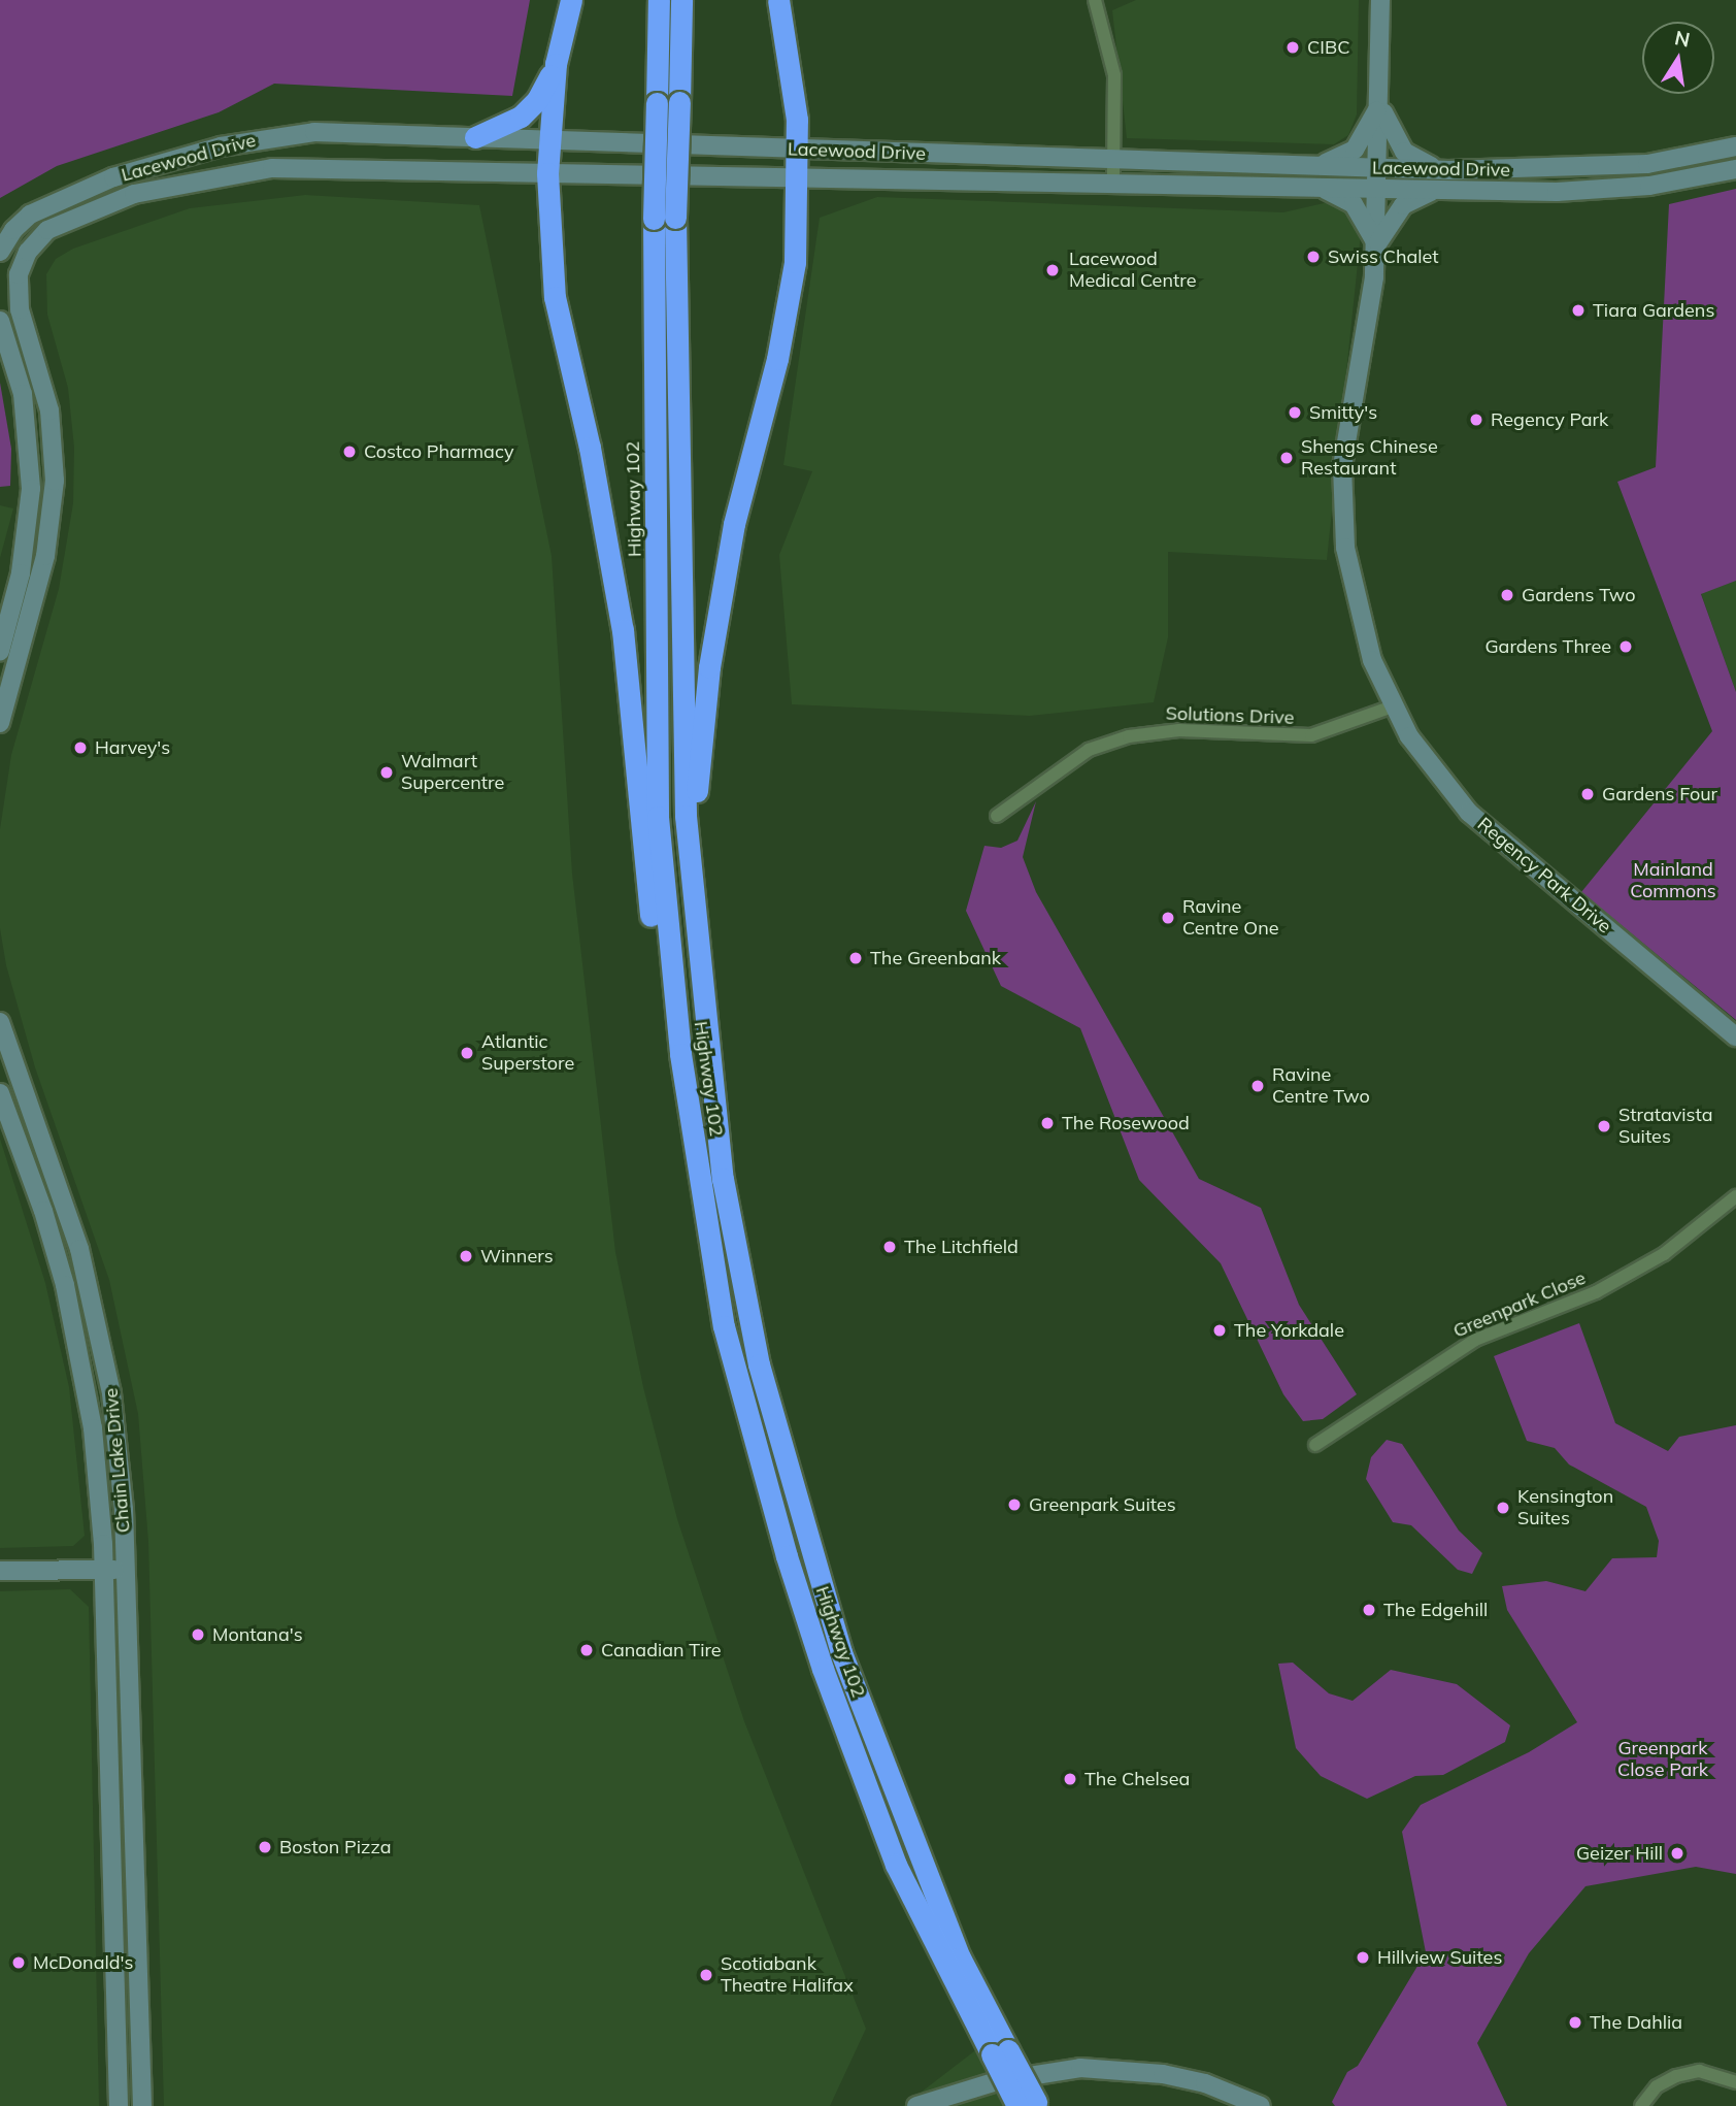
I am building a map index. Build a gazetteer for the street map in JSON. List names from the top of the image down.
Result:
{
  "streets": {
    "highway": ["Highway 102"],
    "street": [
      "Lacewood Drive",
      "Solutions Drive",
      "Regency Park Drive",
      "Greenpark Close",
      "Chain Lake Drive"
    ]
  },
  "crossings": [
    ["Lacewood Drive", "Regency Park Drive"],
    ["Solutions Drive", "Regency Park Drive"]
  ],
  "parks": ["Mainland Commons", "Greenpark Close Park"],
  "places": [
    "CIBC",
    "Swiss Chalet",
    "Lacewood Medical Centre",
    "Tiara Gardens",
    "Smitty's",
    "Regency Park",
    "Costco Pharmacy",
    "Shengs Chinese Restaurant",
    "Gardens Two",
    "Gardens Three",
    "Harvey's",
    "Walmart Supercentre",
    "Gardens Four",
    "Ravine Centre One",
    "The Greenbank",
    "Atlantic Superstore",
    "Ravine Centre Two",
    "The Rosewood",
    "Stratavista Suites",
    "The Litchfield",
    "Winners",
    "The Yorkdale",
    "Greenpark Suites",
    "Kensington Suites",
    "The Edgehill",
    "Montana's",
    "Canadian Tire",
    "The Chelsea",
    "Boston Pizza",
    "Geizer Hill",
    "Hillview Suites",
    "McDonald's",
    "Scotiabank Theatre Halifax",
    "The Dahlia"
  ],
  "north": "top"
}
